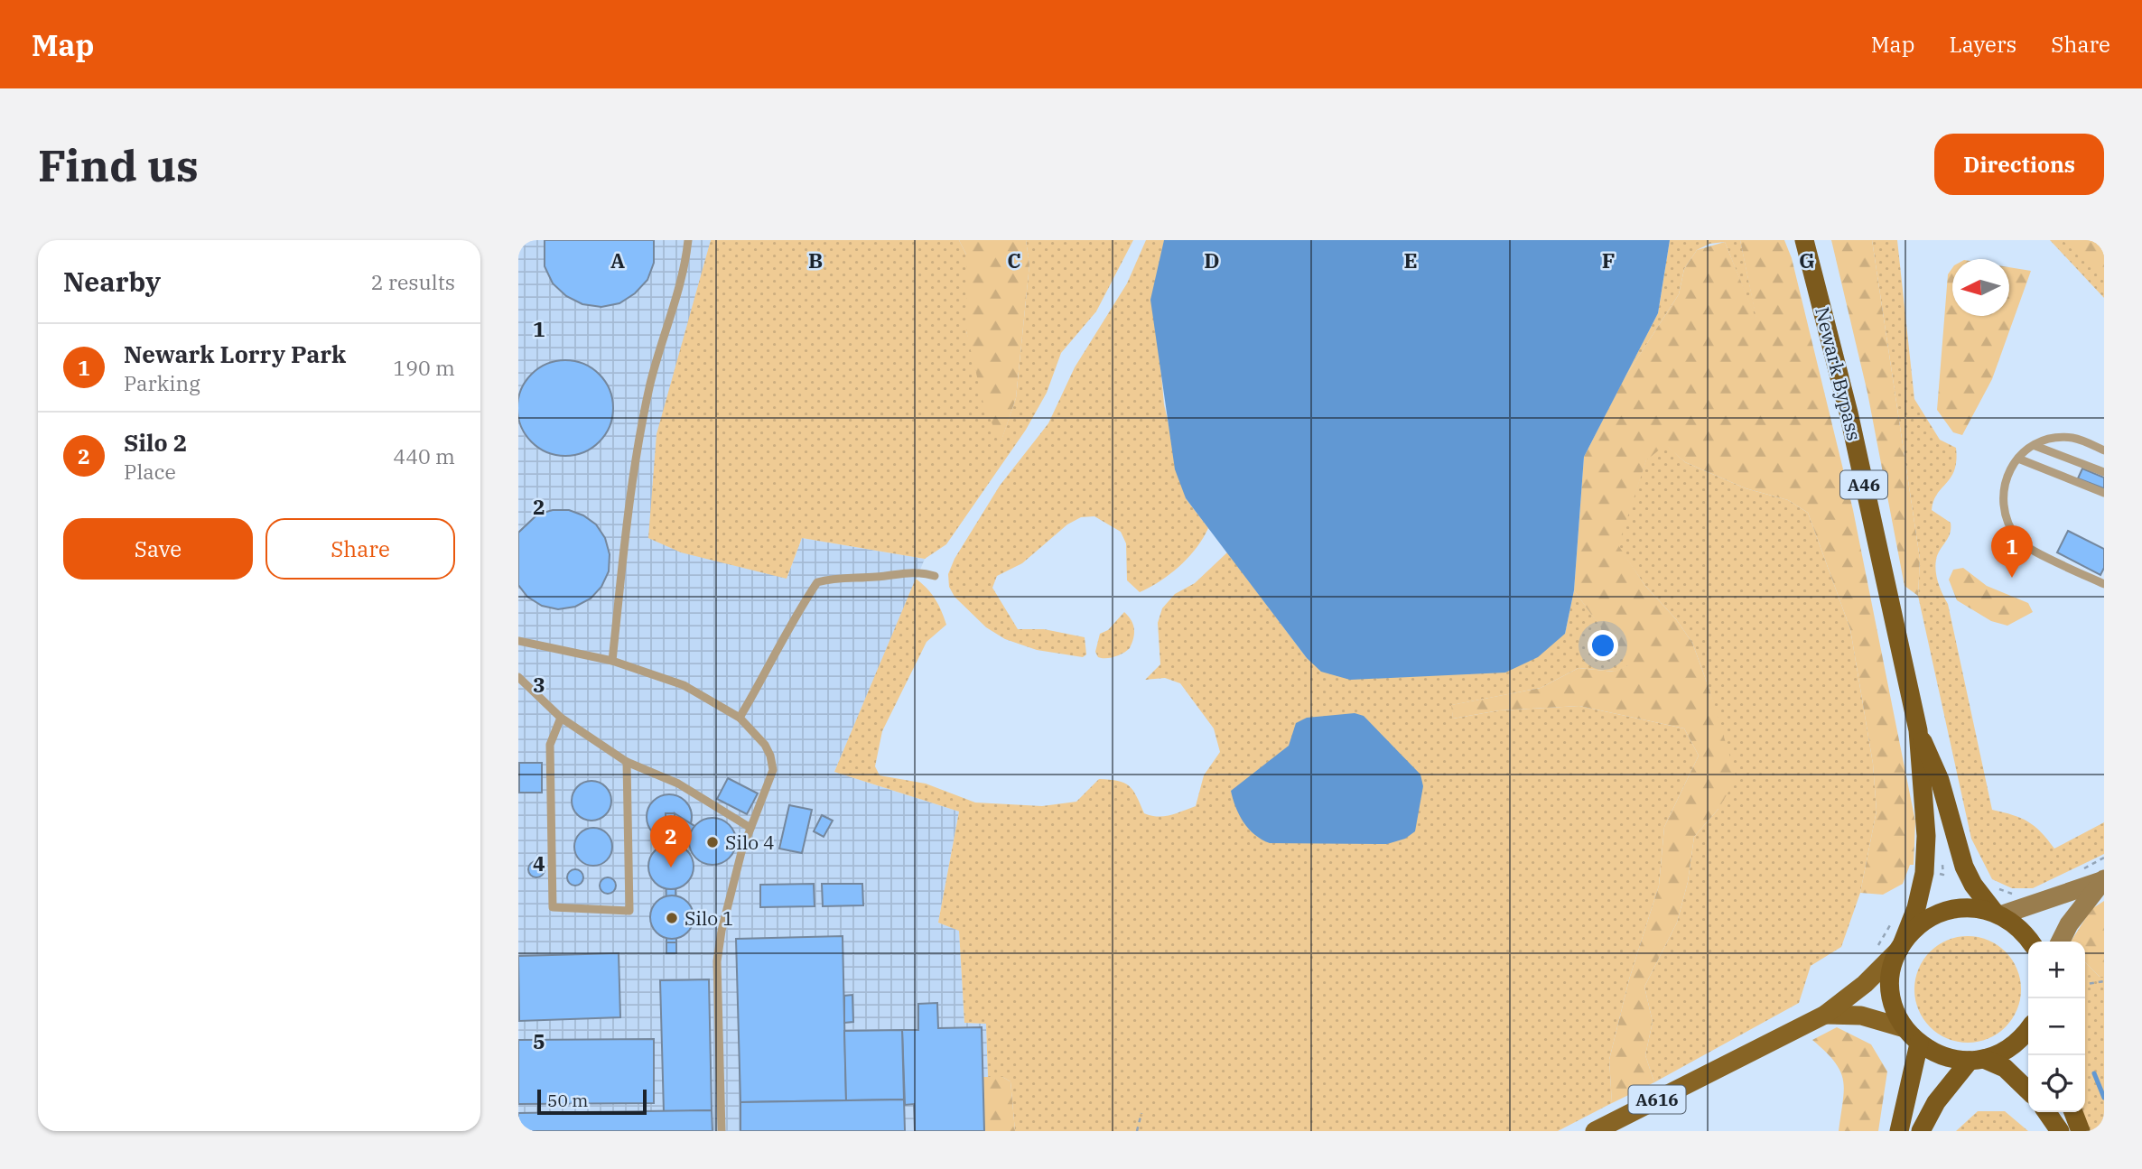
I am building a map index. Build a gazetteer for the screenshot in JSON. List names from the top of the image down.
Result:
{
  "streets": {
    "highway": ["Newark Bypass", "A46"],
    "main road": ["A616"]
  },
  "crossings": [
    ["Newark Bypass", "A616"]
  ],
  "places": ["Silo 4", "Silo 1"],
  "scale_bar": "50 m",
  "north": "left",
  "page": {
    "header": "Map",
    "nav": ["Map", "Layers", "Share"],
    "buttons": [
      "Directions",
      ["Save", "Share"]
    ],
    "title": "Find us",
    "heading": ["Nearby", "2 results"],
    "list": [
      {
        "mark": "1",
        "name": "Newark Lorry Park",
        "note": "Parking",
        "value": "190 m"
      },
      {
        "mark": "2",
        "name": "Silo 2",
        "note": "Place",
        "value": "440 m"
      }
    ],
    "pins": ["1", "2"],
    "map_buttons": ["+", "−"],
    "scale": "50 m"
  },
  "grid": {
    "columns": [
      "A",
      "B",
      "C",
      "D",
      "E",
      "F",
      "G"
    ],
    "rows": [
      "1",
      "2",
      "3",
      "4",
      "5"
    ]
  }
}
